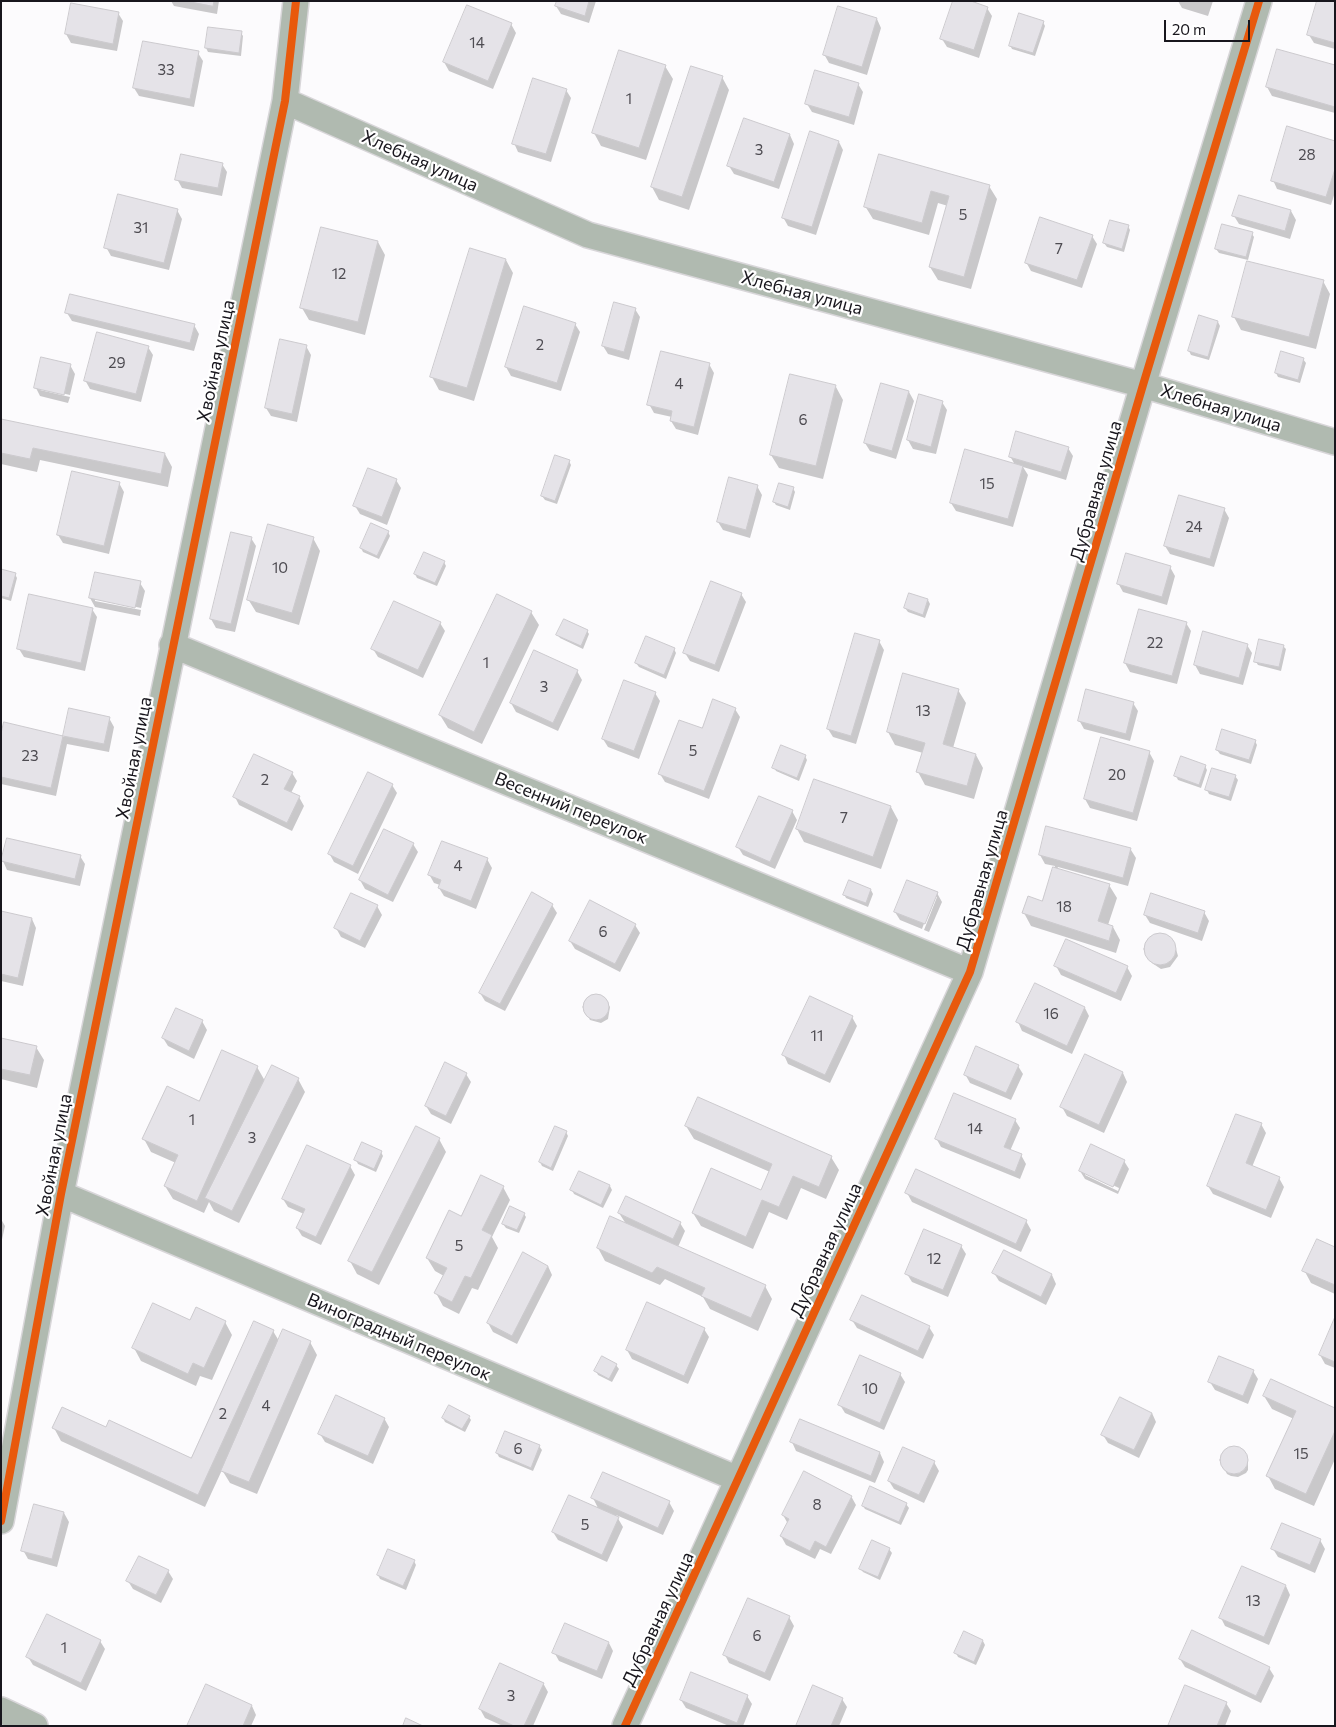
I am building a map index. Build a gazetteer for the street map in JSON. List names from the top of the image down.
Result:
{
  "streets": {
    "street": [
      "Хлебная улица",
      "Хвойная улица",
      "Дубравная улица",
      "Весенний переулок",
      "Виноградный переулок"
    ]
  },
  "crossings": [
    ["Хлебная улица", "Хвойная улица"],
    ["Хлебная улица", "Дубравная улица"],
    ["Хвойная улица", "Весенний переулок"],
    ["Хвойная улица", "Виноградный переулок"],
    ["Дубравная улица", "Весенний переулок"],
    ["Дубравная улица", "Виноградный переулок"]
  ],
  "house_numbers": [
    "14",
    "33",
    "1",
    "3",
    "28",
    "5",
    "31",
    "7",
    "12",
    "2",
    "29",
    "4",
    "6",
    "15",
    "24",
    "10",
    "22",
    "1",
    "3",
    "13",
    "5",
    "23",
    "20",
    "2",
    "7",
    "4",
    "18",
    "6",
    "16",
    "11",
    "1",
    "14",
    "3",
    "5",
    "12",
    "10",
    "4",
    "2",
    "6",
    "15",
    "8",
    "5",
    "13",
    "6",
    "1",
    "3"
  ],
  "scale_bar": "20 m"
}
